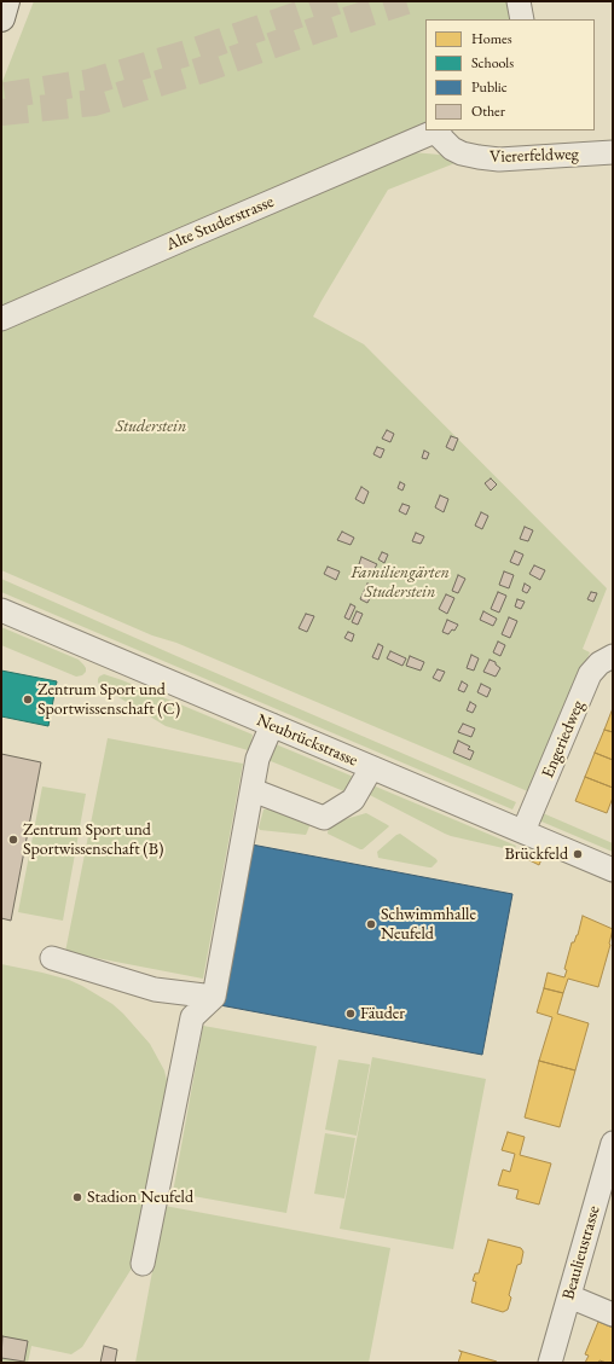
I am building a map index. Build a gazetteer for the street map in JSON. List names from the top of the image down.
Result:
{
  "streets": {
    "street": [
      "Viererfeldweg",
      "Alte Studerstrasse",
      "Engeriedweg",
      "Neubrückstrasse",
      "Beaulieustrasse"
    ]
  },
  "crossings": [
    ["Viererfeldweg", "Alte Studerstrasse"],
    ["Engeriedweg", "Neubrückstrasse"]
  ],
  "parks": ["Studerstein", "Familiengärten Studerstein"],
  "places": [
    "Zentrum Sport und Sportwissenschaft (C)",
    "Zentrum Sport und Sportwissenschaft (B)",
    "Brückfeld",
    "Schwimmhalle Neufeld",
    "Fäuder",
    "Stadion Neufeld"
  ],
  "legend": [
    "Homes",
    "Schools",
    "Public",
    "Other"
  ]
}
